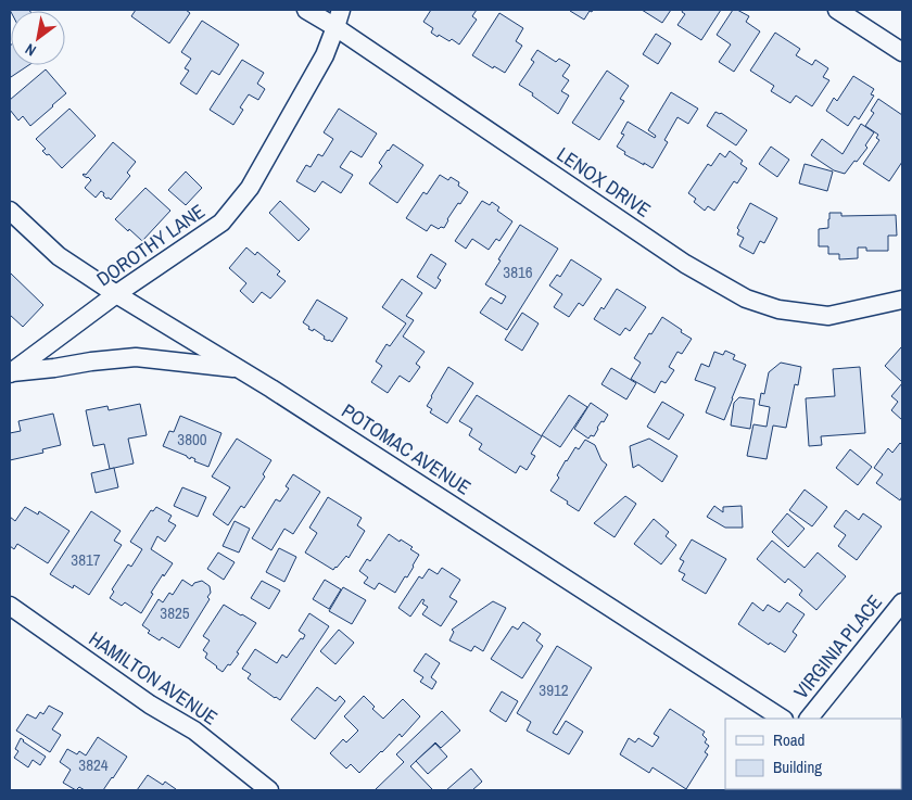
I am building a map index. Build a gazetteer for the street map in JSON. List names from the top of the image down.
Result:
{
  "streets": {
    "street": [
      "LENOX DRIVE",
      "DOROTHY LANE",
      "POTOMAC AVENUE",
      "VIRGINIA PLACE",
      "HAMILTON AVENUE"
    ]
  },
  "crossings": [
    ["LENOX DRIVE", "DOROTHY LANE"],
    ["DOROTHY LANE", "POTOMAC AVENUE"]
  ],
  "house_numbers": [
    "3816",
    "3800",
    "3817",
    "3825",
    "3912",
    "3824"
  ],
  "legend": ["Road", "Building"],
  "north": "bottom left"
}
